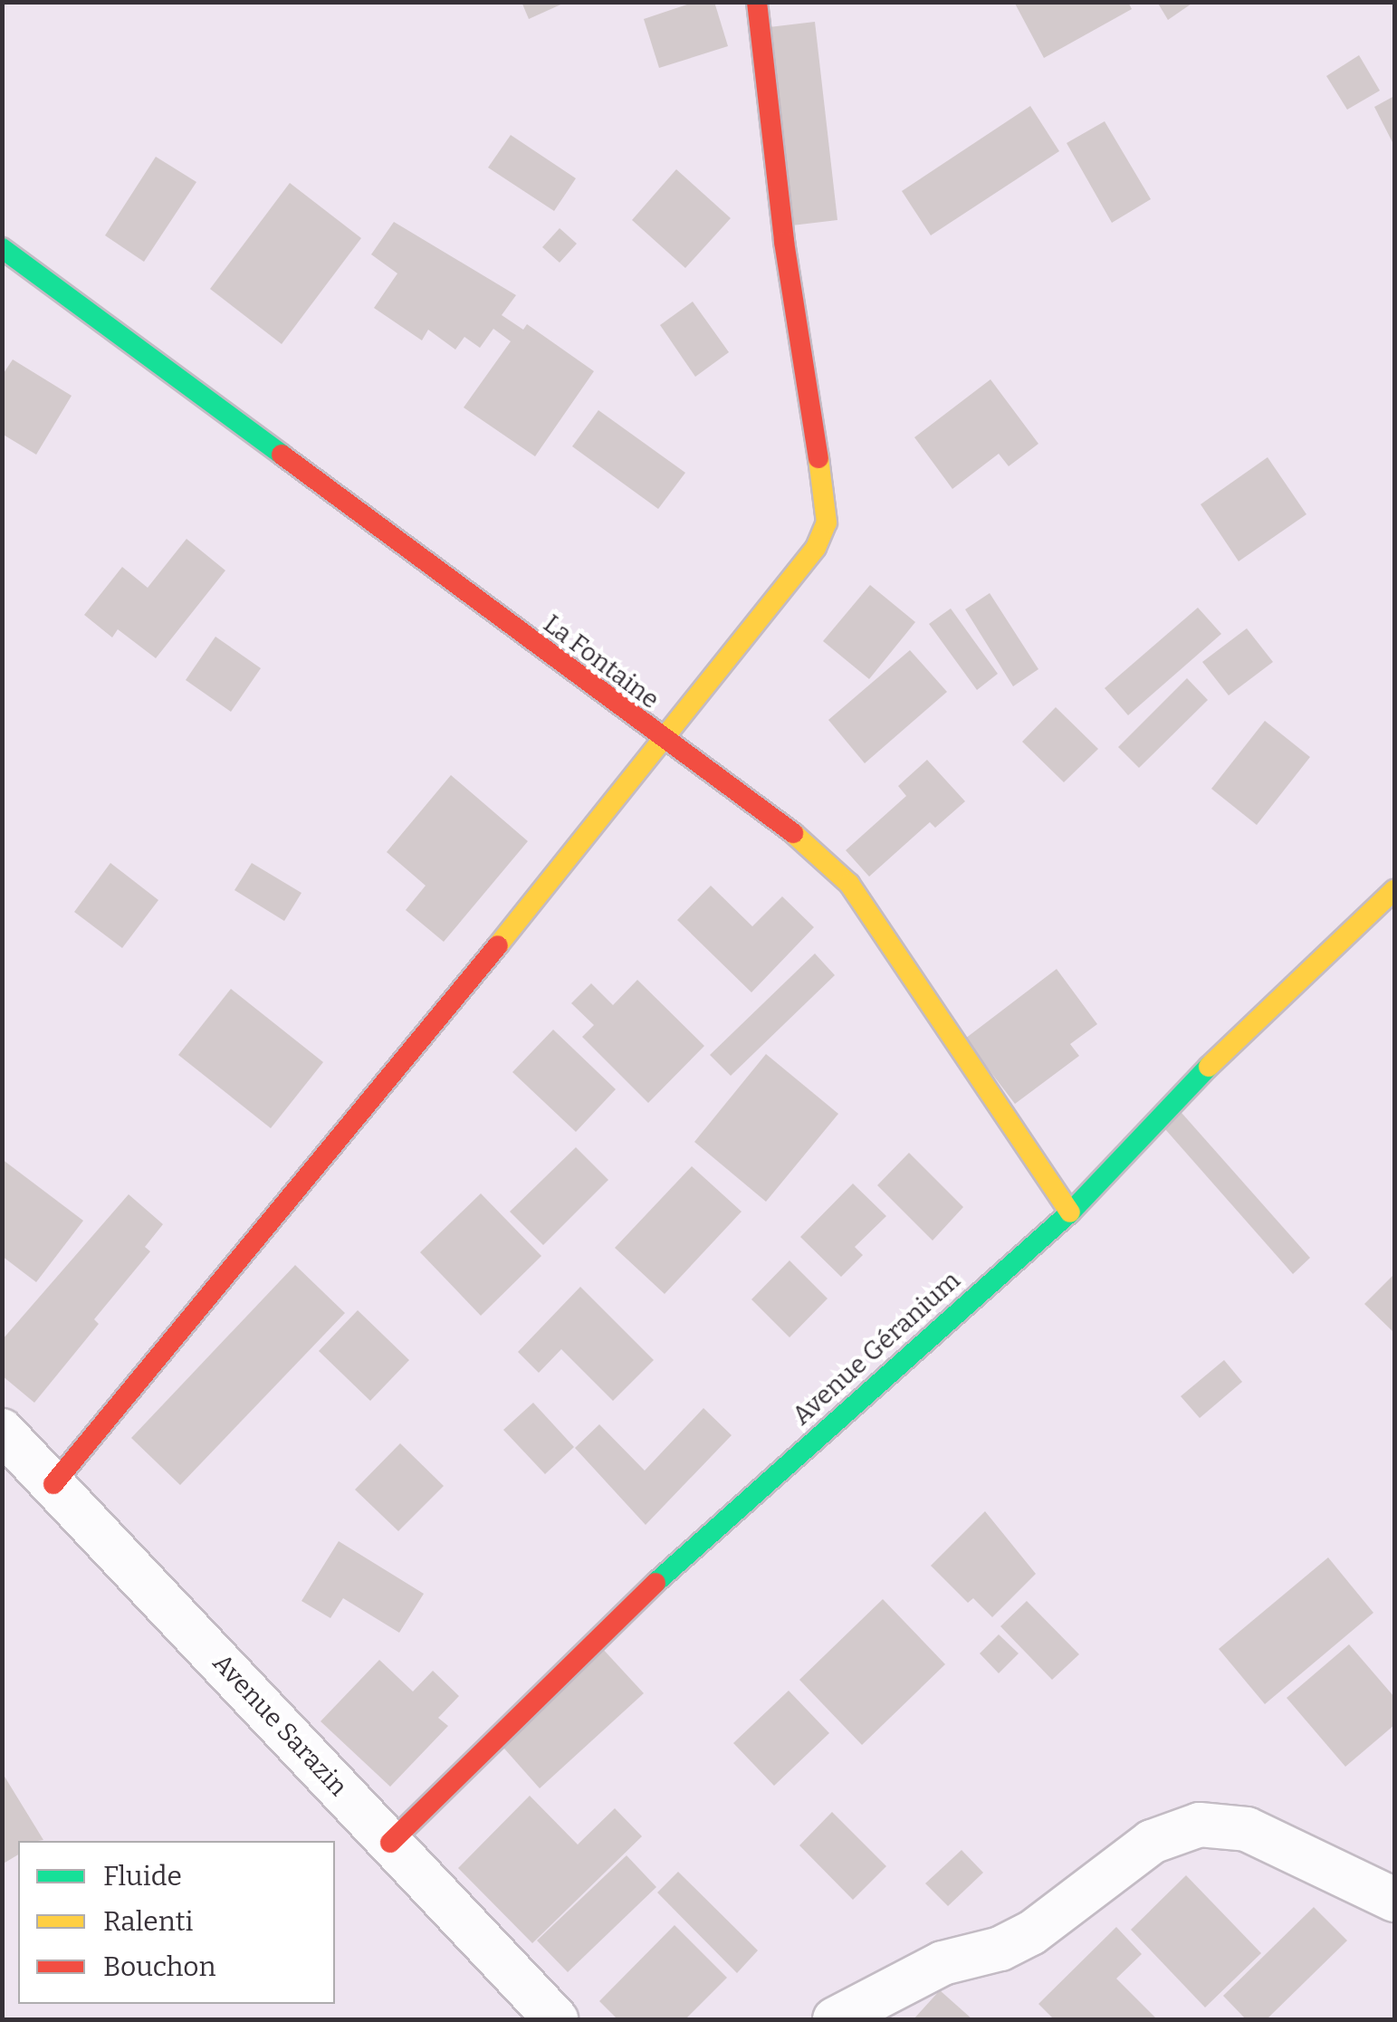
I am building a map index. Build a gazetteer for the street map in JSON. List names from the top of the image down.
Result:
{
  "streets": {
    "street": ["La Fontaine", "Avenue Géranium", "Avenue Sarazin"]
  },
  "crossings": [
    ["La Fontaine", "Avenue Géranium"],
    ["Avenue Géranium", "Avenue Sarazin"]
  ],
  "legend": ["Fluide", "Ralenti", "Bouchon"]
}
